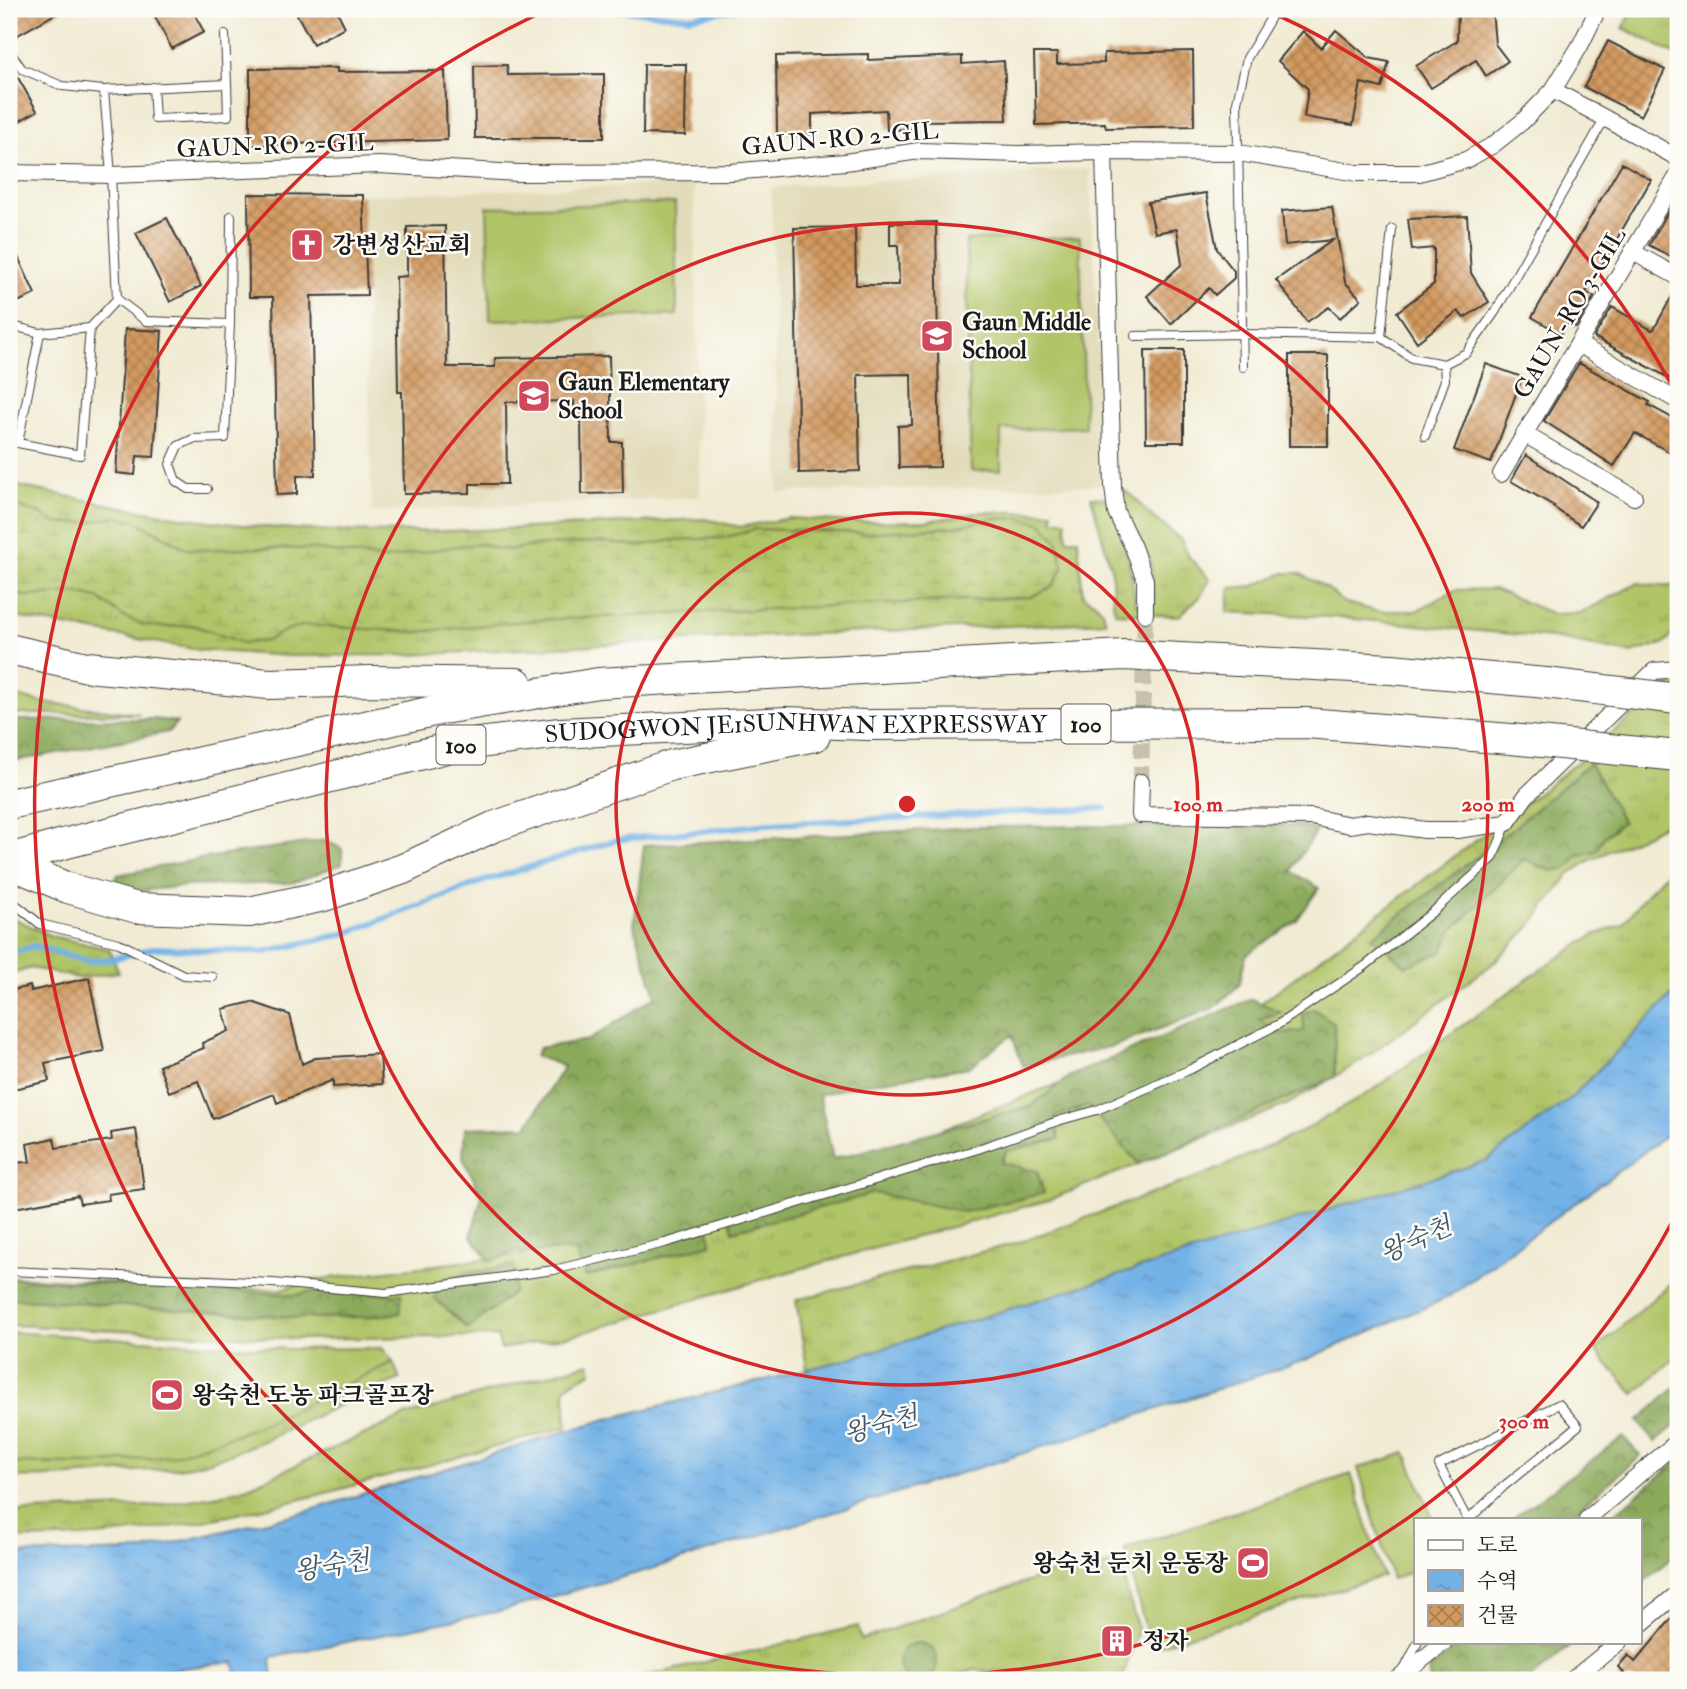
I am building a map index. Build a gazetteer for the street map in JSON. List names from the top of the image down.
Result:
{
  "streets": {
    "highway": ["100", "SUDOGWON JE1SUNHWAN EXPRESSWAY"],
    "street": ["GAUN-RO 2-GIL", "GAUN-RO 3-GIL"]
  },
  "water": ["왕숙천"],
  "places": {
    "church": ["강변성산교회"],
    "school or university": ["Gaun Middle School", "Gaun Elementary School"],
    "sports": ["왕숙천 도농 파크골프장", "왕숙천 둔치 운동장"],
    "building": ["정자"]
  },
  "legend": ["도로", "수역", "건물"],
  "rings": ["100 m", "200 m", "300 m"]
}
